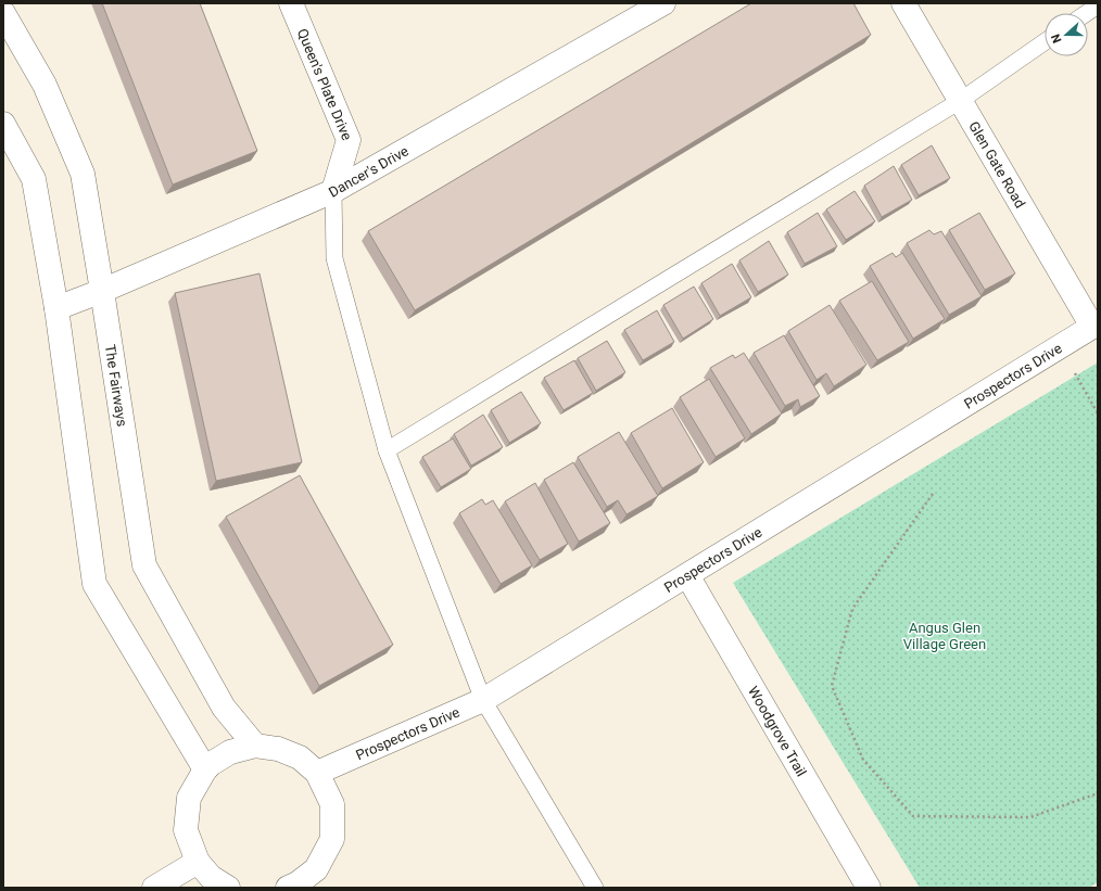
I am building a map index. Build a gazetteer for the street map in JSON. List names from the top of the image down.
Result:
{
  "streets": {
    "street": [
      "Queen's Plate Drive",
      "Glen Gate Road",
      "Dancer's Drive",
      "Prospectors Drive",
      "The Fairways",
      "Woodgrove Trail"
    ]
  },
  "crossings": [
    ["Queen's Plate Drive", "Dancer's Drive"],
    ["Glen Gate Road", "Prospectors Drive"],
    ["Dancer's Drive", "The Fairways"],
    ["Prospectors Drive", "Woodgrove Trail"]
  ],
  "parks": ["Angus Glen Village Green"],
  "north": "left"
}
